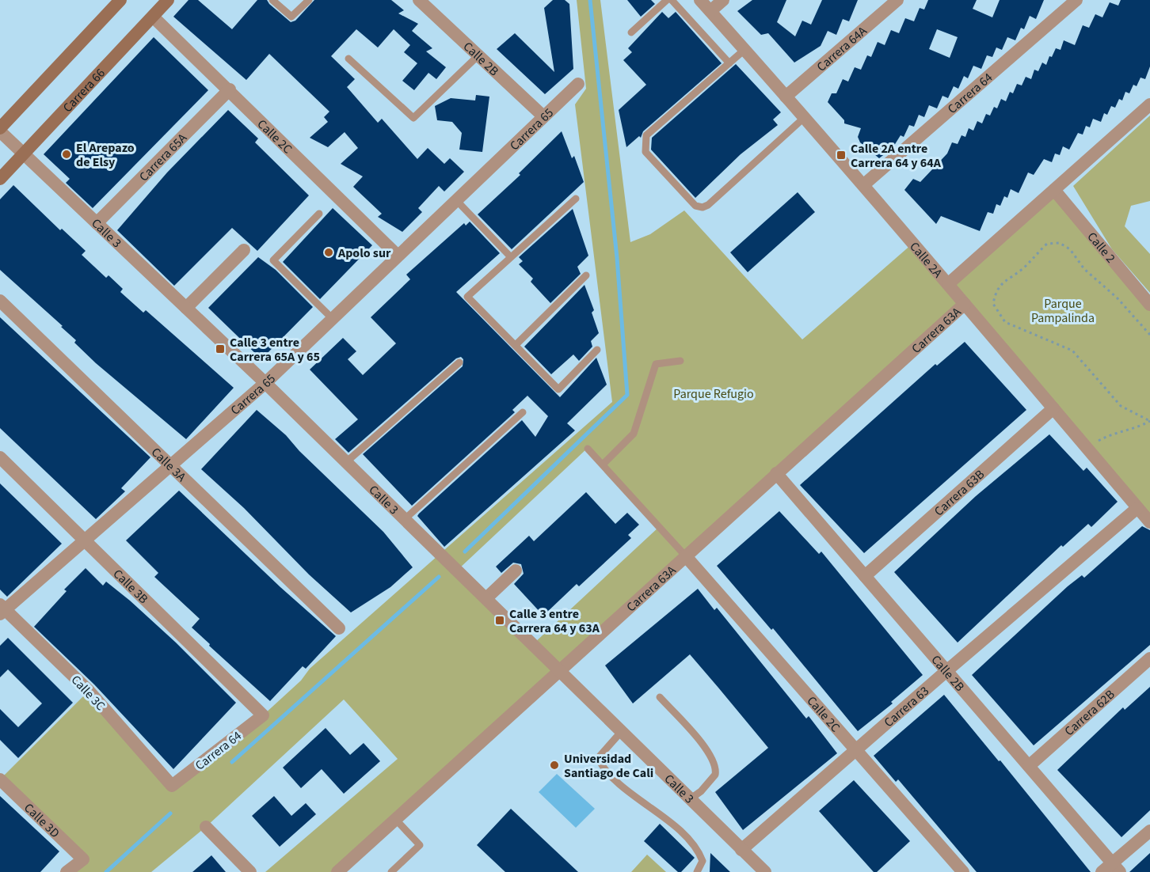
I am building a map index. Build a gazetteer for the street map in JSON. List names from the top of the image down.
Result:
{
  "streets": {
    "main road": ["Carrera 66"],
    "street": [
      "Carrera 64A",
      "Calle 2B",
      "Carrera 64",
      "Carrera 65",
      "Calle 2C",
      "Carrera 65A",
      "Calle 3",
      "Calle 2",
      "Calle 2A",
      "Carrera 63A",
      "Calle 3A",
      "Carrera 63B",
      "Calle 3B",
      "Calle 3C",
      "Carrera 63",
      "Carrera 62B",
      "Calle 3D"
    ]
  },
  "crossings": [
    ["Carrera 64A", "Calle 2A"],
    ["Calle 2B", "Carrera 65"],
    ["Calle 2B", "Carrera 63A"],
    ["Calle 2B", "Carrera 63B"],
    ["Calle 2B", "Carrera 63"],
    ["Calle 2B", "Carrera 62B"],
    ["Carrera 66", "Calle 2C"],
    ["Carrera 66", "Calle 3"],
    ["Carrera 64", "Calle 2A"],
    ["Carrera 64", "Calle 3B"],
    ["Carrera 64", "Calle 3C"],
    ["Carrera 65", "Calle 2C"],
    ["Carrera 65", "Calle 3"],
    ["Carrera 65", "Calle 3A"],
    ["Carrera 65", "Calle 3B"],
    ["Carrera 65", "Calle 3C"],
    ["Calle 2C", "Carrera 65A"],
    ["Calle 2C", "Carrera 63A"],
    ["Calle 2C", "Carrera 63"],
    ["Carrera 65A", "Calle 3"],
    ["Calle 3", "Carrera 63A"],
    ["Calle 3", "Carrera 63"],
    ["Calle 2A", "Carrera 63A"],
    ["Calle 2A", "Carrera 63B"],
    ["Calle 2A", "Carrera 63"]
  ],
  "parks": ["Parque Pampalinda", "Parque Refugio"],
  "places": {
    "other": ["El Arepazo de Elsy", "Apolo sur", "Universidad Santiago de Cali"],
    "transit": ["Calle 2A entre Carrera 64 y 64A", "Calle 3 entre Carrera 65A y 65", "Calle 3 entre Carrera 64 y 63A"]
  }
}
